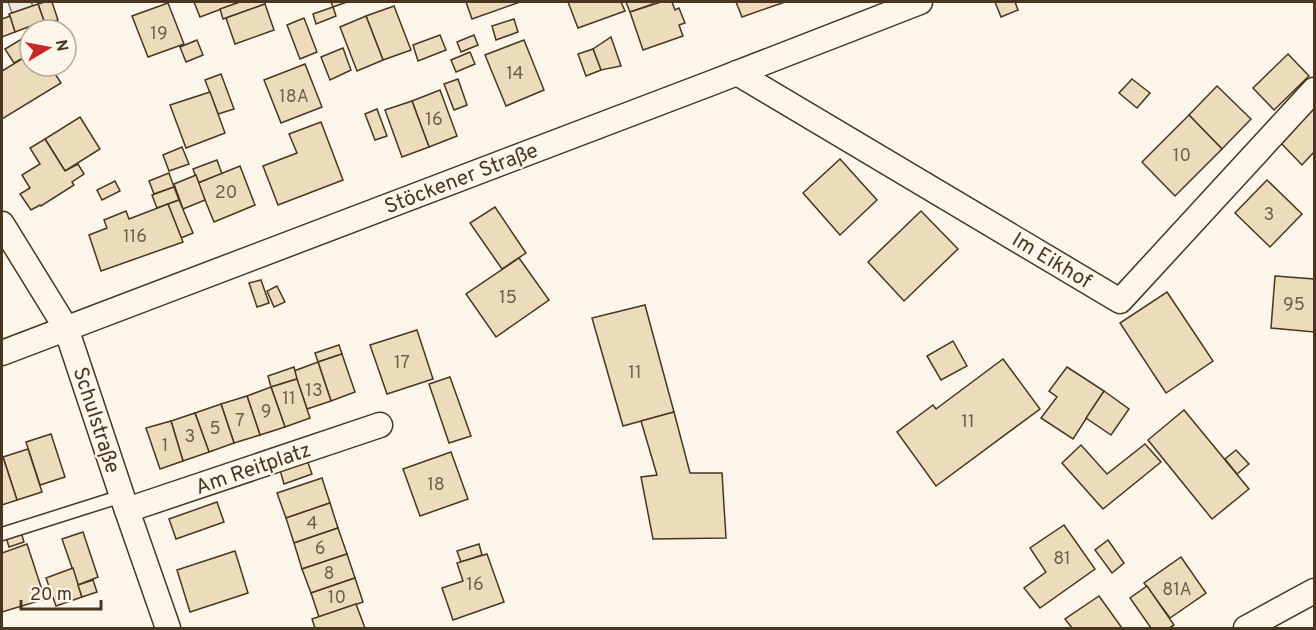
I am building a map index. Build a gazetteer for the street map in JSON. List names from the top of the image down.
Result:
{
  "streets": {
    "street": [
      "Stöckener Straße",
      "Im Eikhof",
      "Schulstraße",
      "Am Reitplatz"
    ]
  },
  "crossings": [
    ["Stöckener Straße", "Im Eikhof"],
    ["Stöckener Straße", "Schulstraße"],
    ["Schulstraße", "Am Reitplatz"]
  ],
  "house_numbers": [
    "19",
    "14",
    "18A",
    "16",
    "10",
    "20",
    "3",
    "116",
    "15",
    "95",
    "17",
    "11",
    "13",
    "11",
    "9",
    "7",
    "11",
    "5",
    "3",
    "1",
    "18",
    "4",
    "6",
    "81",
    "8",
    "16",
    "81A",
    "10"
  ],
  "scale_bar": "20 m",
  "north": "right"
}
